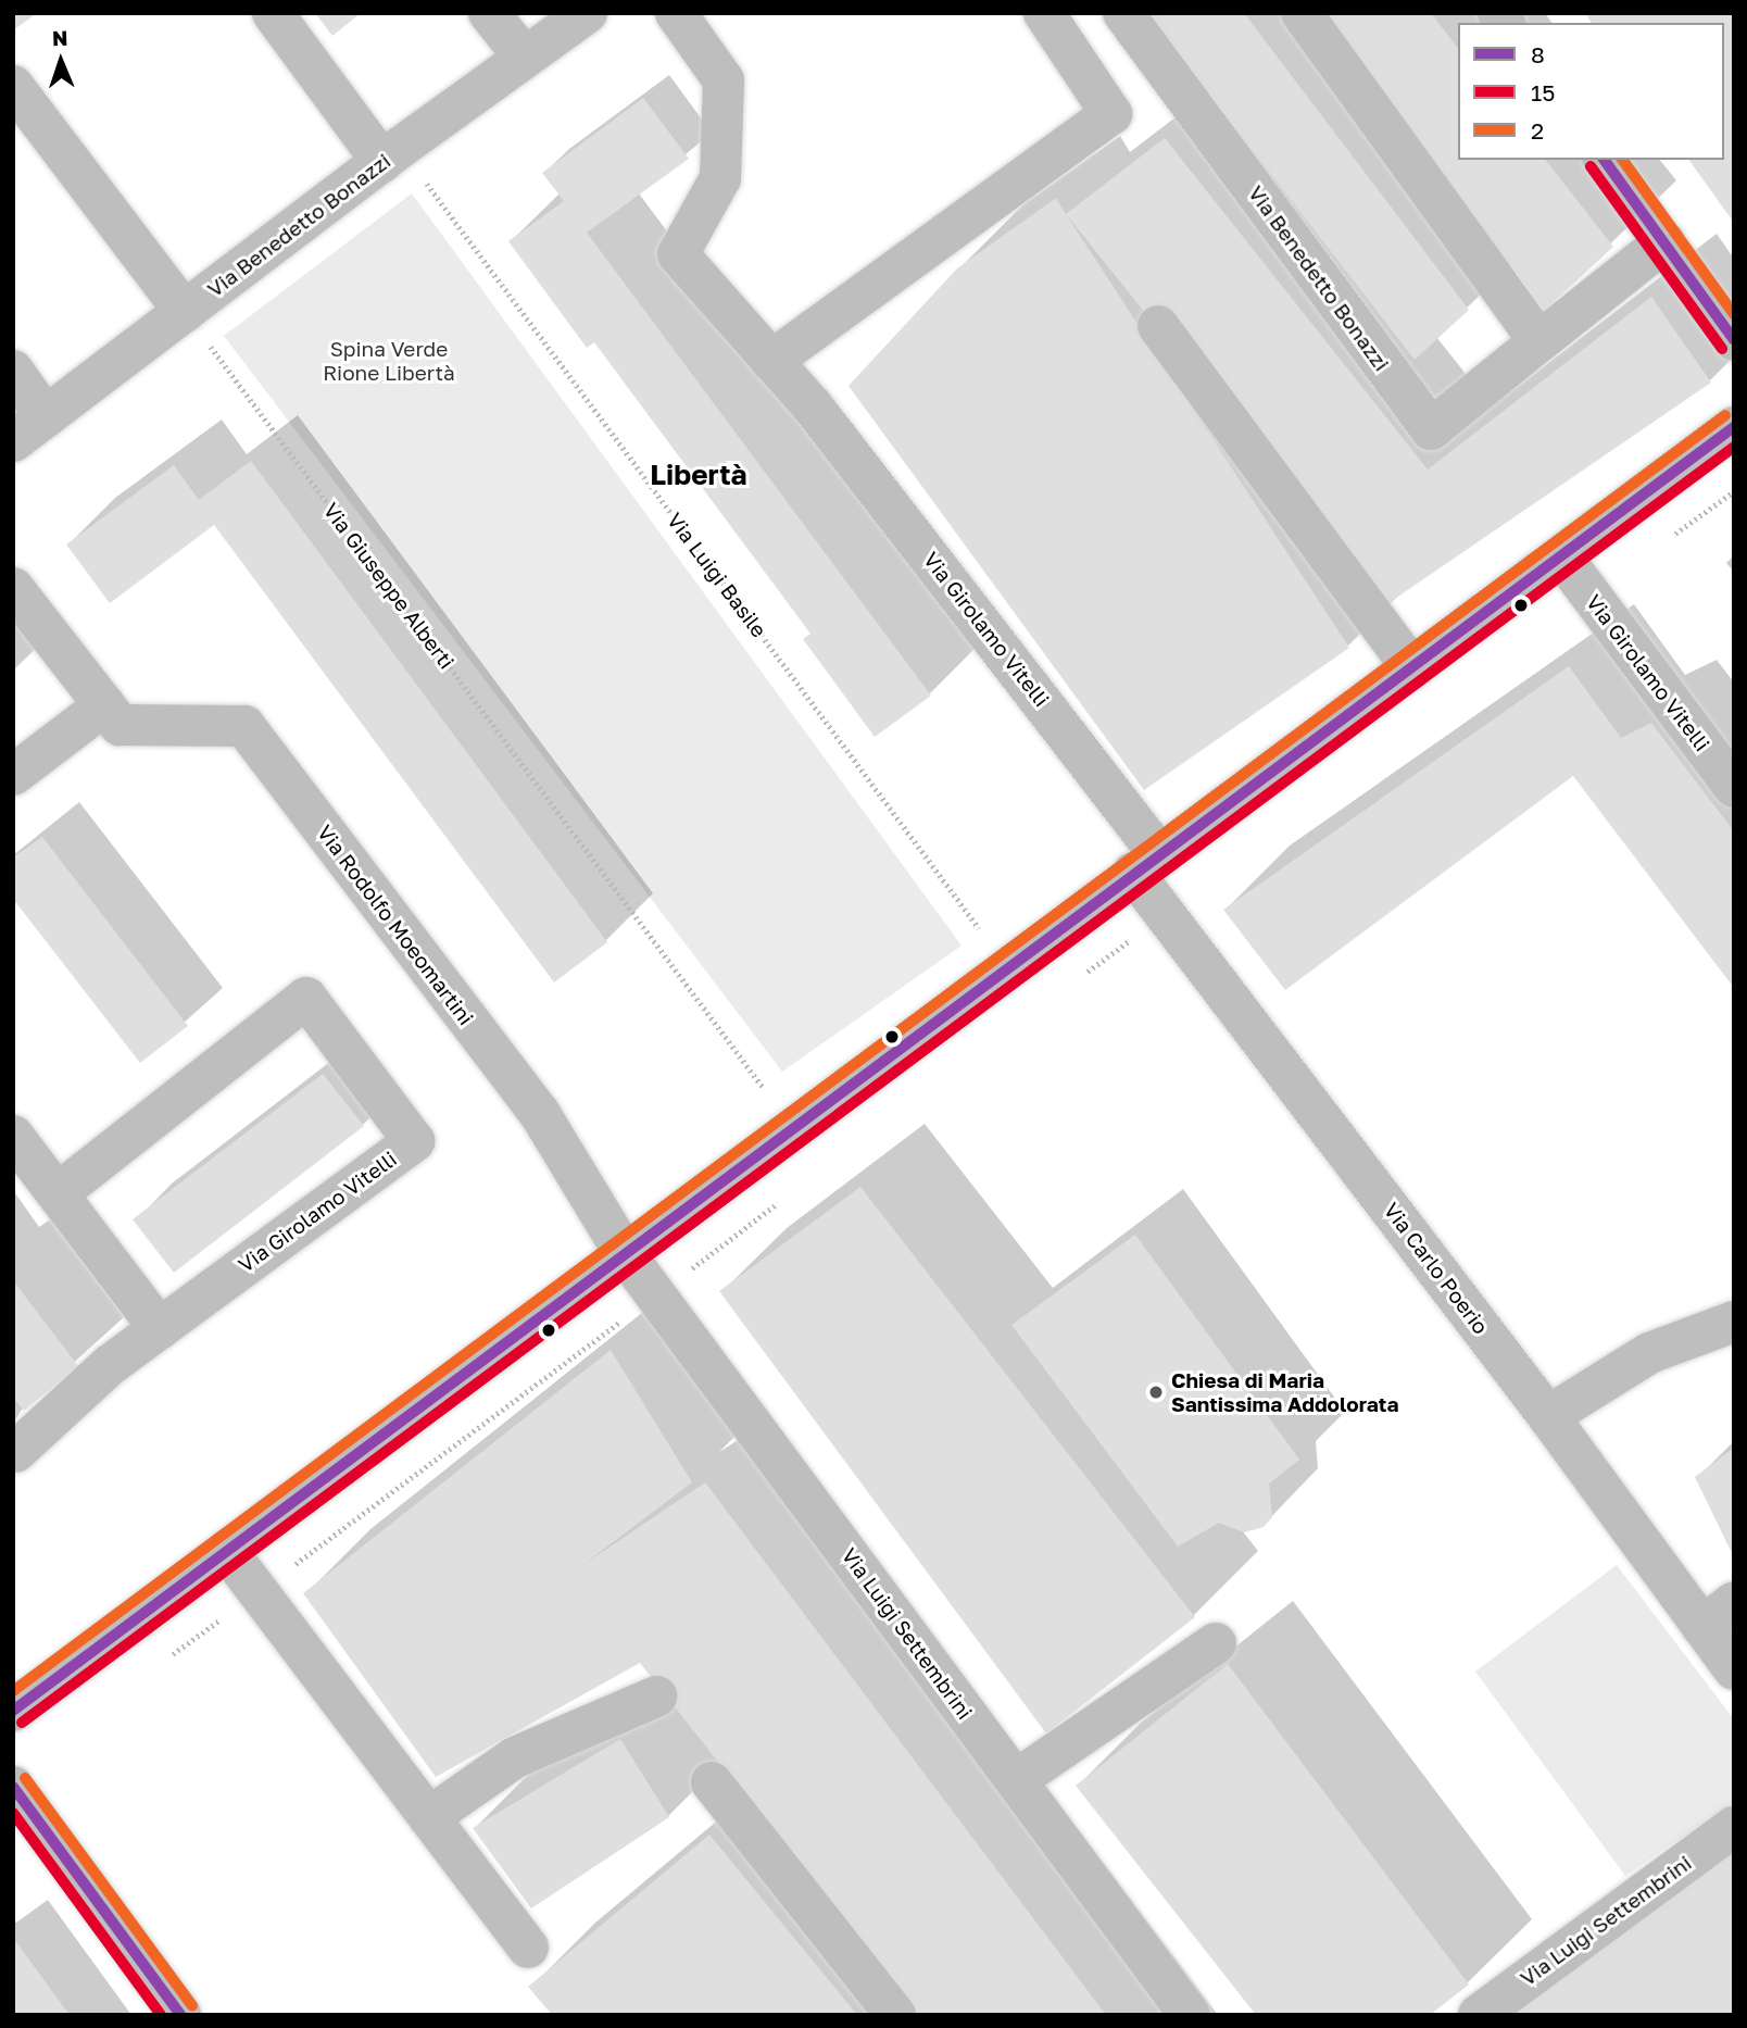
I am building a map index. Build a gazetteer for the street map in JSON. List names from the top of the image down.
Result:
{
  "streets": {
    "street": [
      "Via Benedetto Bonazzi",
      "Via Girolamo Vitelli",
      "Via Rodolfo Moeomartini",
      "Via Carlo Poerio",
      "Via Luigi Settembrini"
    ],
    "path": ["Via Luigi Basile", "Via Giuseppe Alberti"]
  },
  "crossings": [
    ["Via Benedetto Bonazzi", "Via Luigi Basile"],
    ["Via Benedetto Bonazzi", "Via Giuseppe Alberti"],
    ["Via Girolamo Vitelli", "Via Carlo Poerio"],
    ["Via Rodolfo Moeomartini", "Via Luigi Settembrini"]
  ],
  "districts": ["Libertà"],
  "parks": ["Spina Verde Rione Libertà"],
  "places": ["Chiesa di Maria Santissima Addolorata"],
  "lines": ["transit line 8", "transit line 2", "transit line 15"],
  "legend": ["8", "15", "2"],
  "north": "top"
}
